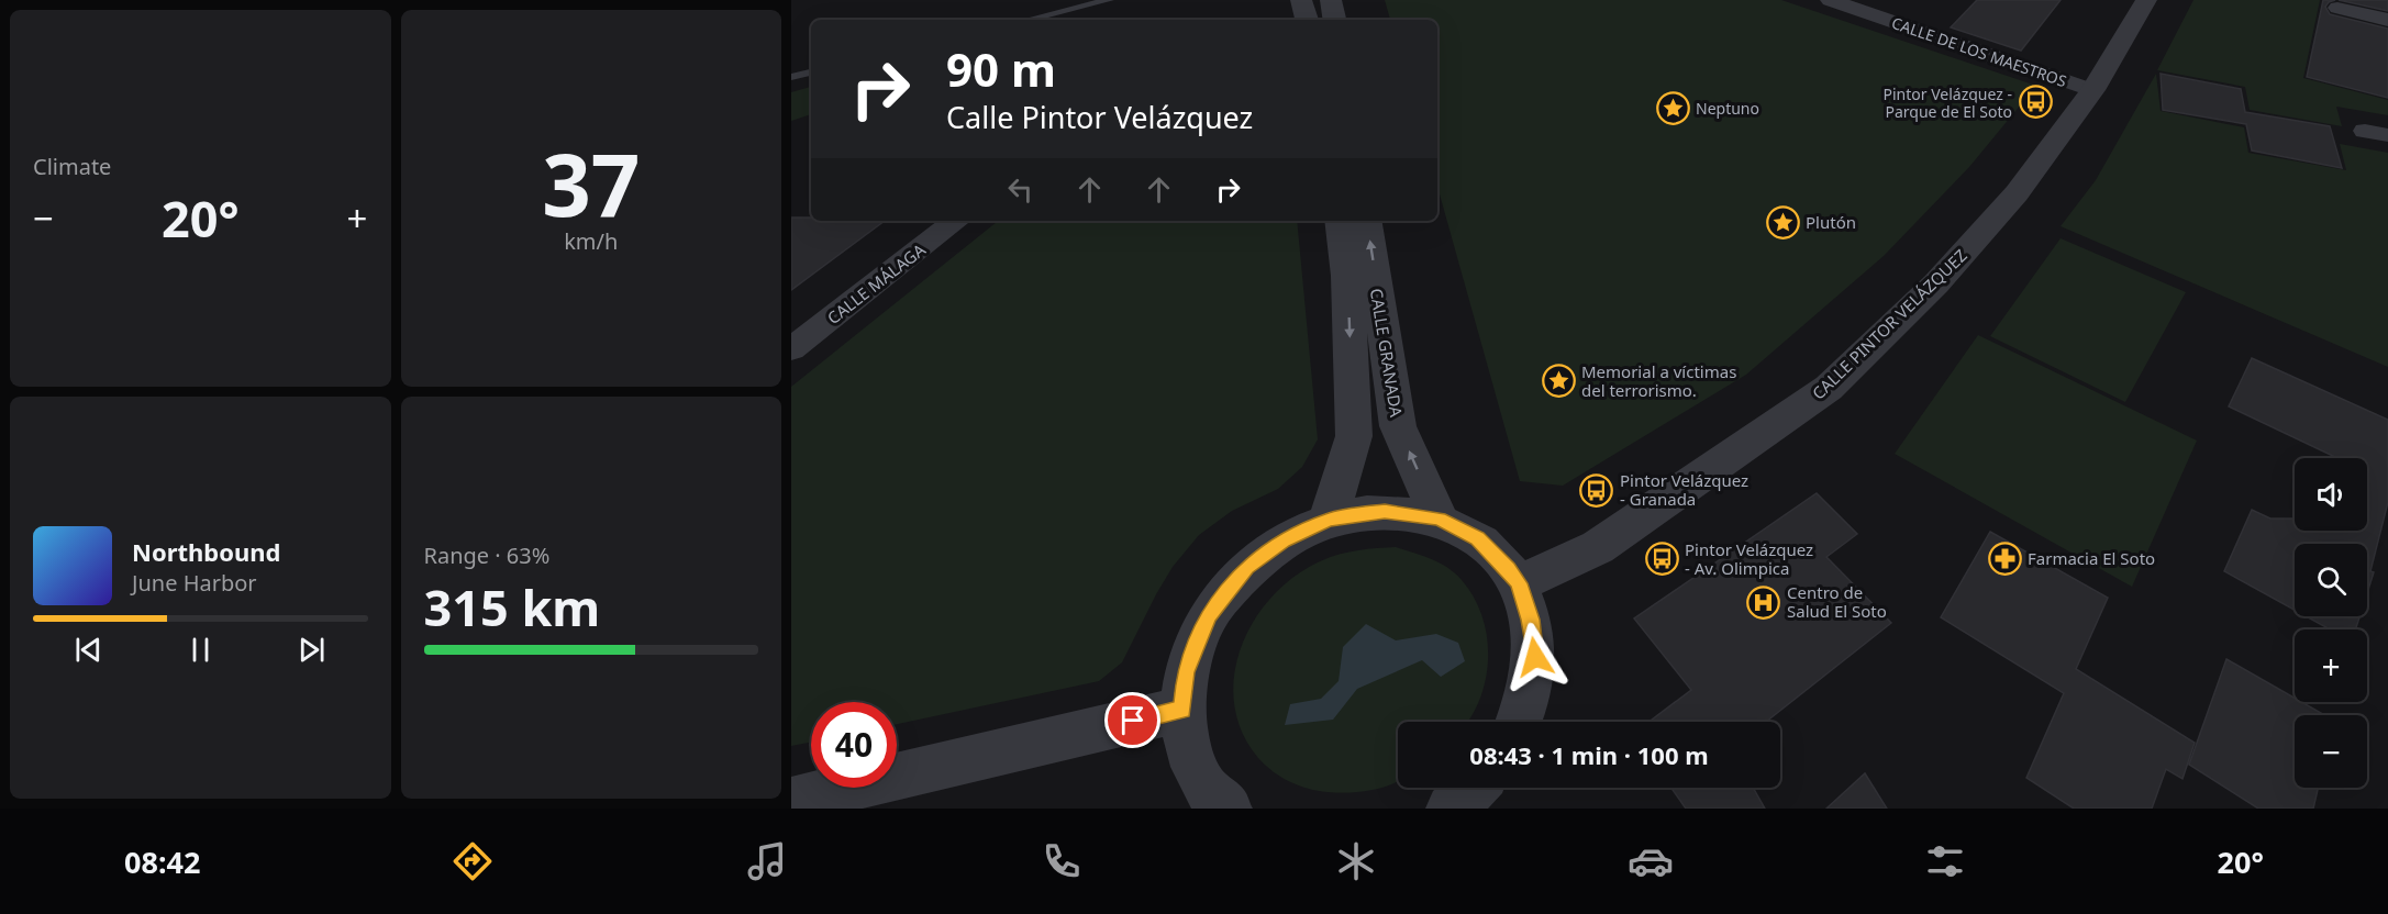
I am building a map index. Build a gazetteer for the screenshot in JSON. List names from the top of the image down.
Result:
{
  "streets": {
    "street": [
      "CALLE DE LOS MAESTROS",
      "CALLE MÁLAGA",
      "CALLE PINTOR VELÁZQUEZ",
      "CALLE GRANADA"
    ]
  },
  "crossings": [
    ["CALLE DE LOS MAESTROS", "CALLE PINTOR VELÁZQUEZ"]
  ],
  "places": {
    "bus stop": ["Pintor Velázquez - Parque de El Soto", "Pintor Velázquez - Granada", "Pintor Velázquez - Av. Olimpica"],
    "place": ["Neptuno", "Plutón", "Memorial a víctimas del terrorismo."],
    "pharmacy": ["Farmacia El Soto"],
    "hospital": ["Centro de Salud El Soto"]
  },
  "page": {
    "tile": [
      "Climate",
      ["37", "km/h"],
      ["Range · 63%", "315 km"]
    ],
    "turn": ["90 m", "Calle Pintor Velázquez"],
    "heat": ["−", "20°", "+"],
    "map_buttons": ["+", "−"],
    "song": ["Northbound", "June Harbor"],
    "limit": "40",
    "trip": "08:43 · 1 min · 100 m",
    "tabs": ["08:42", "20°"]
  }
}
